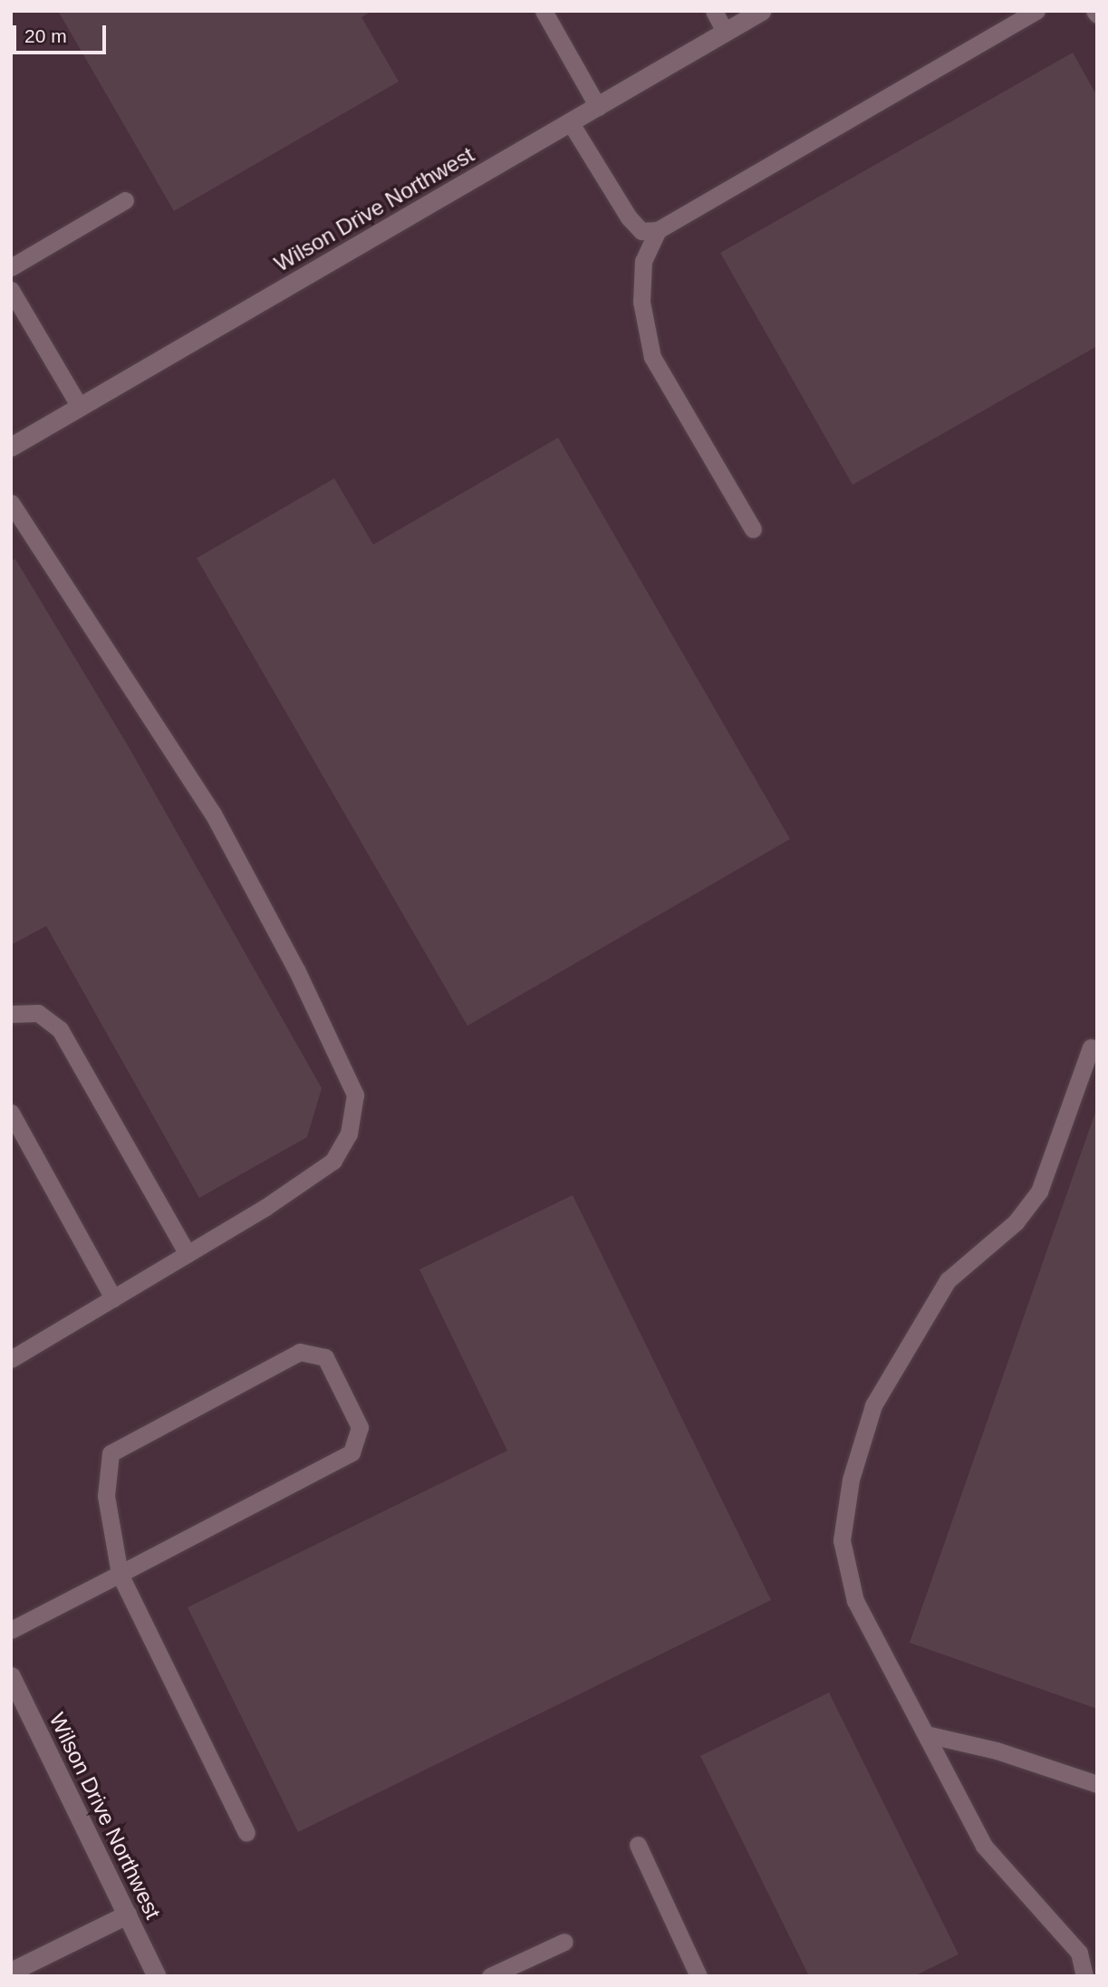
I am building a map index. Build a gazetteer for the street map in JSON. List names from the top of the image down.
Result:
{
  "streets": {
    "street": ["Wilson Drive Northwest"]
  },
  "scale_bar": "20 m"
}
